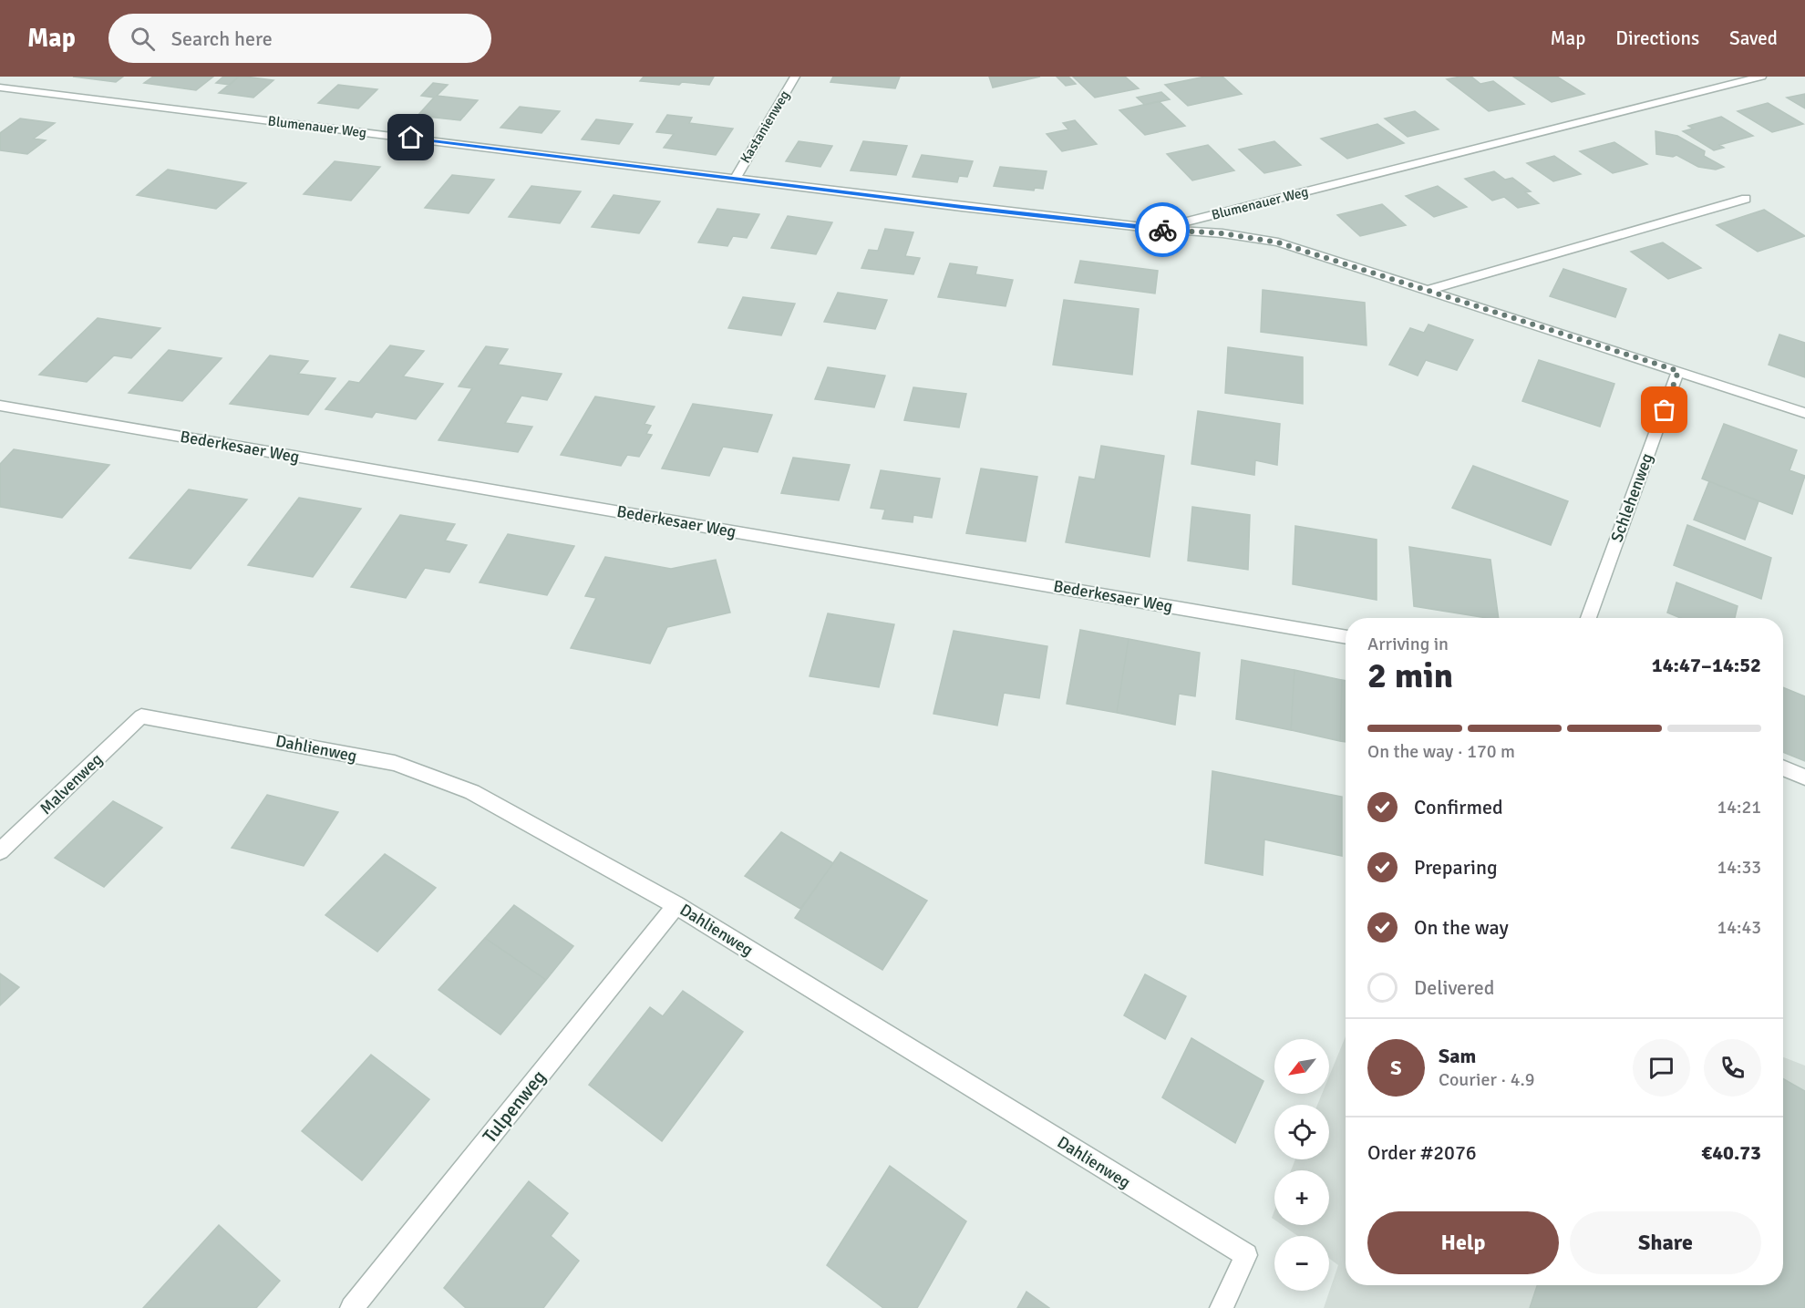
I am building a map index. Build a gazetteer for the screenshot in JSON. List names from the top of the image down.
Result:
{
  "streets": {
    "street": [
      "Blumenauer Weg",
      "Kastanienweg",
      "Bederkesaer Weg",
      "Schlehenweg",
      "Dahlienweg",
      "Malvenweg",
      "Tulpenweg"
    ]
  },
  "crossings": [
    ["Blumenauer Weg", "Kastanienweg"],
    ["Dahlienweg", "Malvenweg"],
    ["Dahlienweg", "Tulpenweg"]
  ],
  "north": "bottom left",
  "page": {
    "header": "Map",
    "search": "Search here",
    "nav": ["Map", "Directions", "Saved"],
    "heading": ["2 min", "Arriving in", "14:47–14:52"],
    "panel": [
      "Sam",
      "Courier · 4.9",
      "Order #2076",
      "€40.73"
    ],
    "bar": "On the way · 170 m",
    "list": [
      ["Confirmed", "14:21"],
      ["Preparing", "14:33"],
      ["On the way", "14:43"],
      "Delivered"
    ],
    "map_buttons": ["+", "−"],
    "round": "S",
    "buttons": ["Help", "Share"]
  }
}
